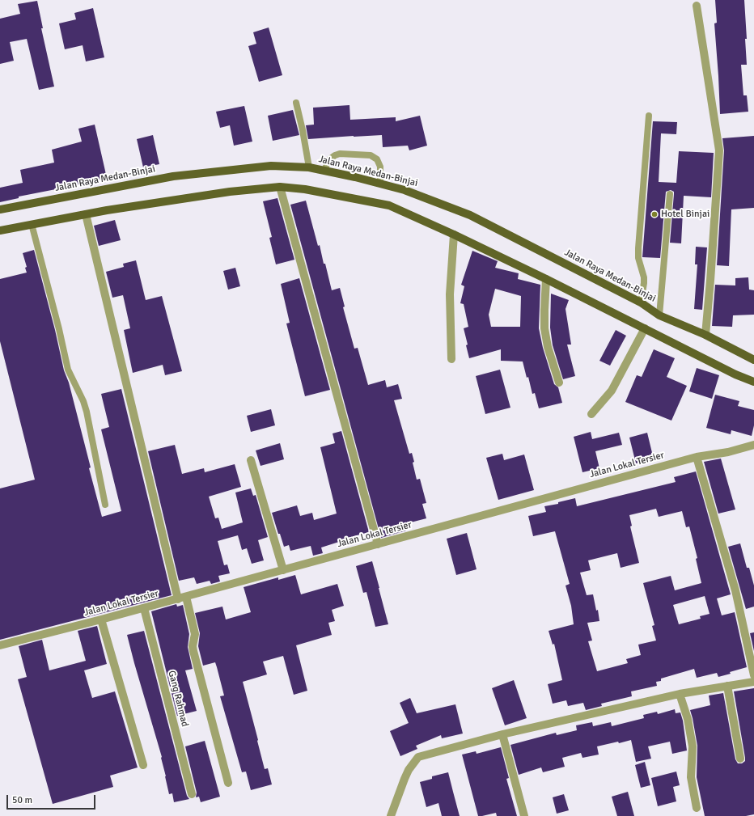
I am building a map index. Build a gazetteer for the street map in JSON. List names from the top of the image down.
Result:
{
  "streets": {
    "main road": ["Jalan Raya Medan-Binjai"],
    "street": ["Jalan Lokal Tersier", "Gang Rahmad"]
  },
  "crossings": [
    ["Jalan Lokal Tersier", "Gang Rahmad"]
  ],
  "places": ["Hotel Binjai"],
  "scale_bar": "50 m"
}
